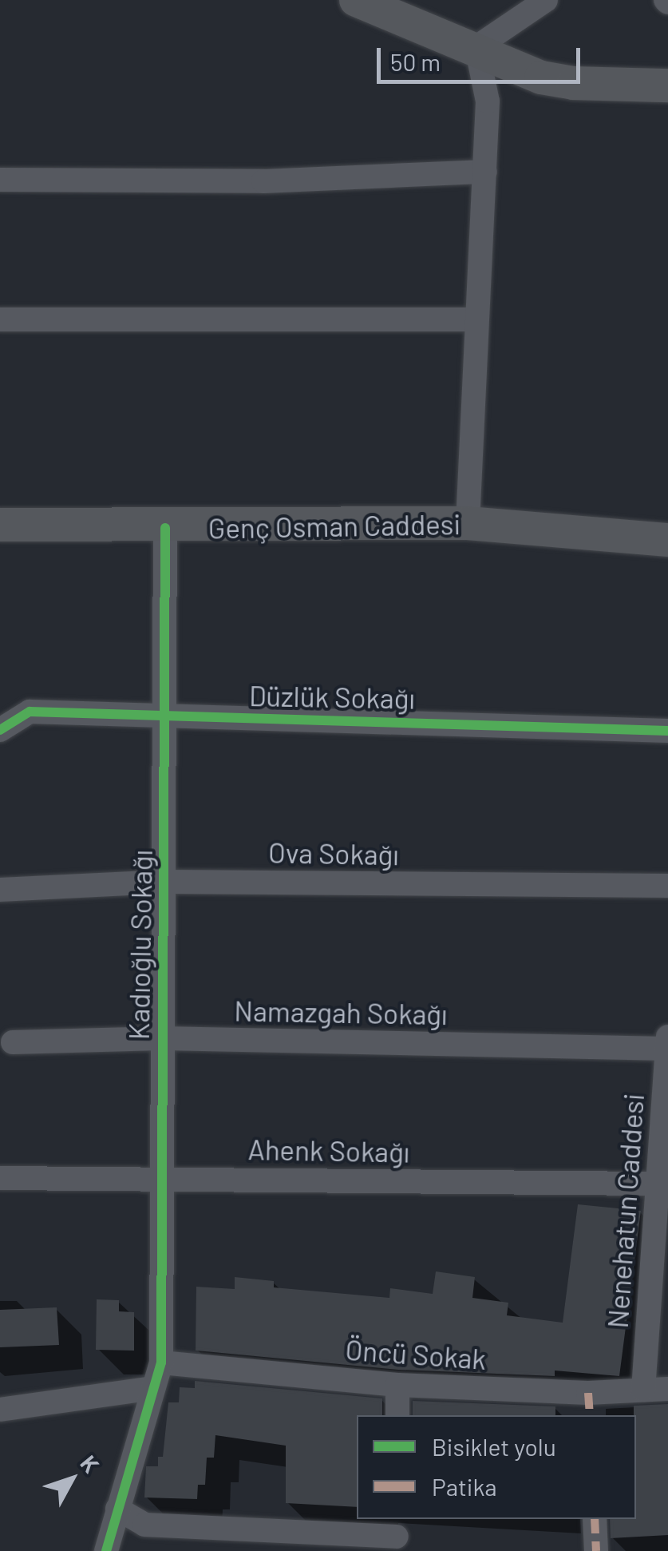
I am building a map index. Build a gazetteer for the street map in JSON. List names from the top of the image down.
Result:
{
  "streets": {
    "street": [
      "Genç Osman Caddesi",
      "Düzlük Sokağı",
      "Ova Sokağı",
      "Kadıoğlu Sokağı",
      "Namazgah Sokağı",
      "Ahenk Sokağı",
      "Nenehatun Caddesi",
      "Öncü Sokak"
    ]
  },
  "crossings": [
    ["Genç Osman Caddesi", "Kadıoğlu Sokağı"],
    ["Düzlük Sokağı", "Kadıoğlu Sokağı"],
    ["Ova Sokağı", "Kadıoğlu Sokağı"],
    ["Kadıoğlu Sokağı", "Namazgah Sokağı"],
    ["Kadıoğlu Sokağı", "Ahenk Sokağı"],
    ["Kadıoğlu Sokağı", "Öncü Sokak"],
    ["Namazgah Sokağı", "Nenehatun Caddesi"],
    ["Ahenk Sokağı", "Nenehatun Caddesi"],
    ["Nenehatun Caddesi", "Öncü Sokak"]
  ],
  "legend": ["Bisiklet yolu", "Patika"],
  "scale_bar": "50 m",
  "north": "top right"
}
